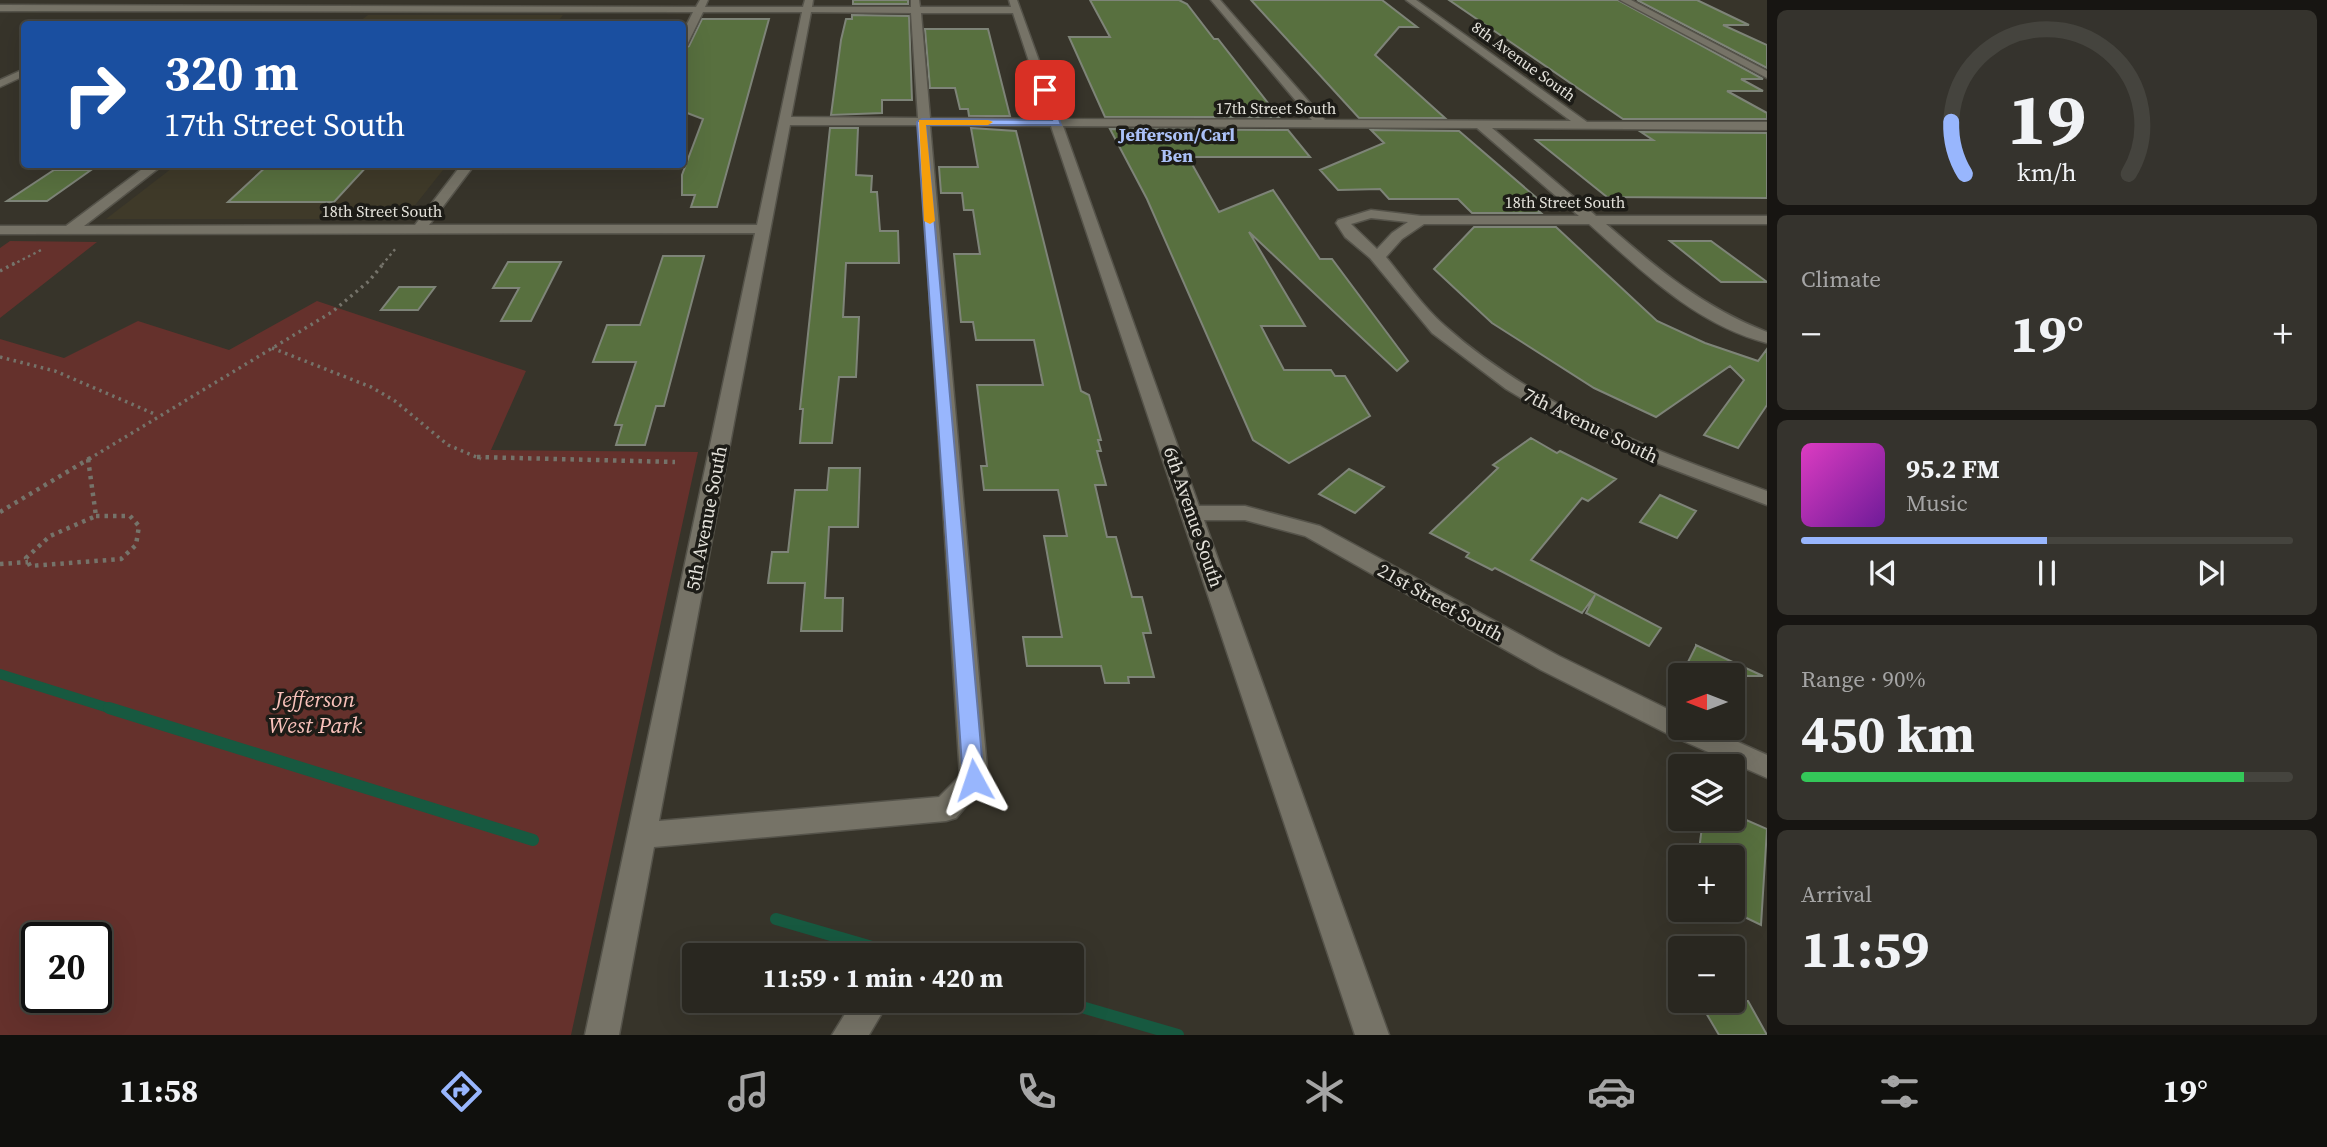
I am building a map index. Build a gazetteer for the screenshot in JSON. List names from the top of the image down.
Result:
{
  "streets": {
    "street": [
      "8th Avenue South",
      "17th Street South",
      "18th Street South",
      "7th Avenue South",
      "6th Avenue South",
      "5th Avenue South",
      "21st Street South"
    ]
  },
  "crossings": [
    ["8th Avenue South", "17th Street South"],
    ["17th Street South", "6th Avenue South"],
    ["17th Street South", "5th Avenue South"],
    ["18th Street South", "7th Avenue South"],
    ["18th Street South", "5th Avenue South"],
    ["6th Avenue South", "21st Street South"]
  ],
  "districts": ["Jefferson/Carl Ben"],
  "parks": ["Jefferson West Park"],
  "north": "left",
  "page": {
    "turn": ["320 m", "17th Street South"],
    "tile": [
      "Climate",
      ["Range · 90%", "450 km"],
      ["Arrival", "11:59"]
    ],
    "heat": ["−", "19°", "+"],
    "song": ["95.2 FM", "Music"],
    "map_buttons": ["+", "−"],
    "limit": "20",
    "trip": "11:59 · 1 min · 420 m",
    "tabs": ["11:58", "19°"],
    "gauge": ["19", "km/h"]
  }
}
